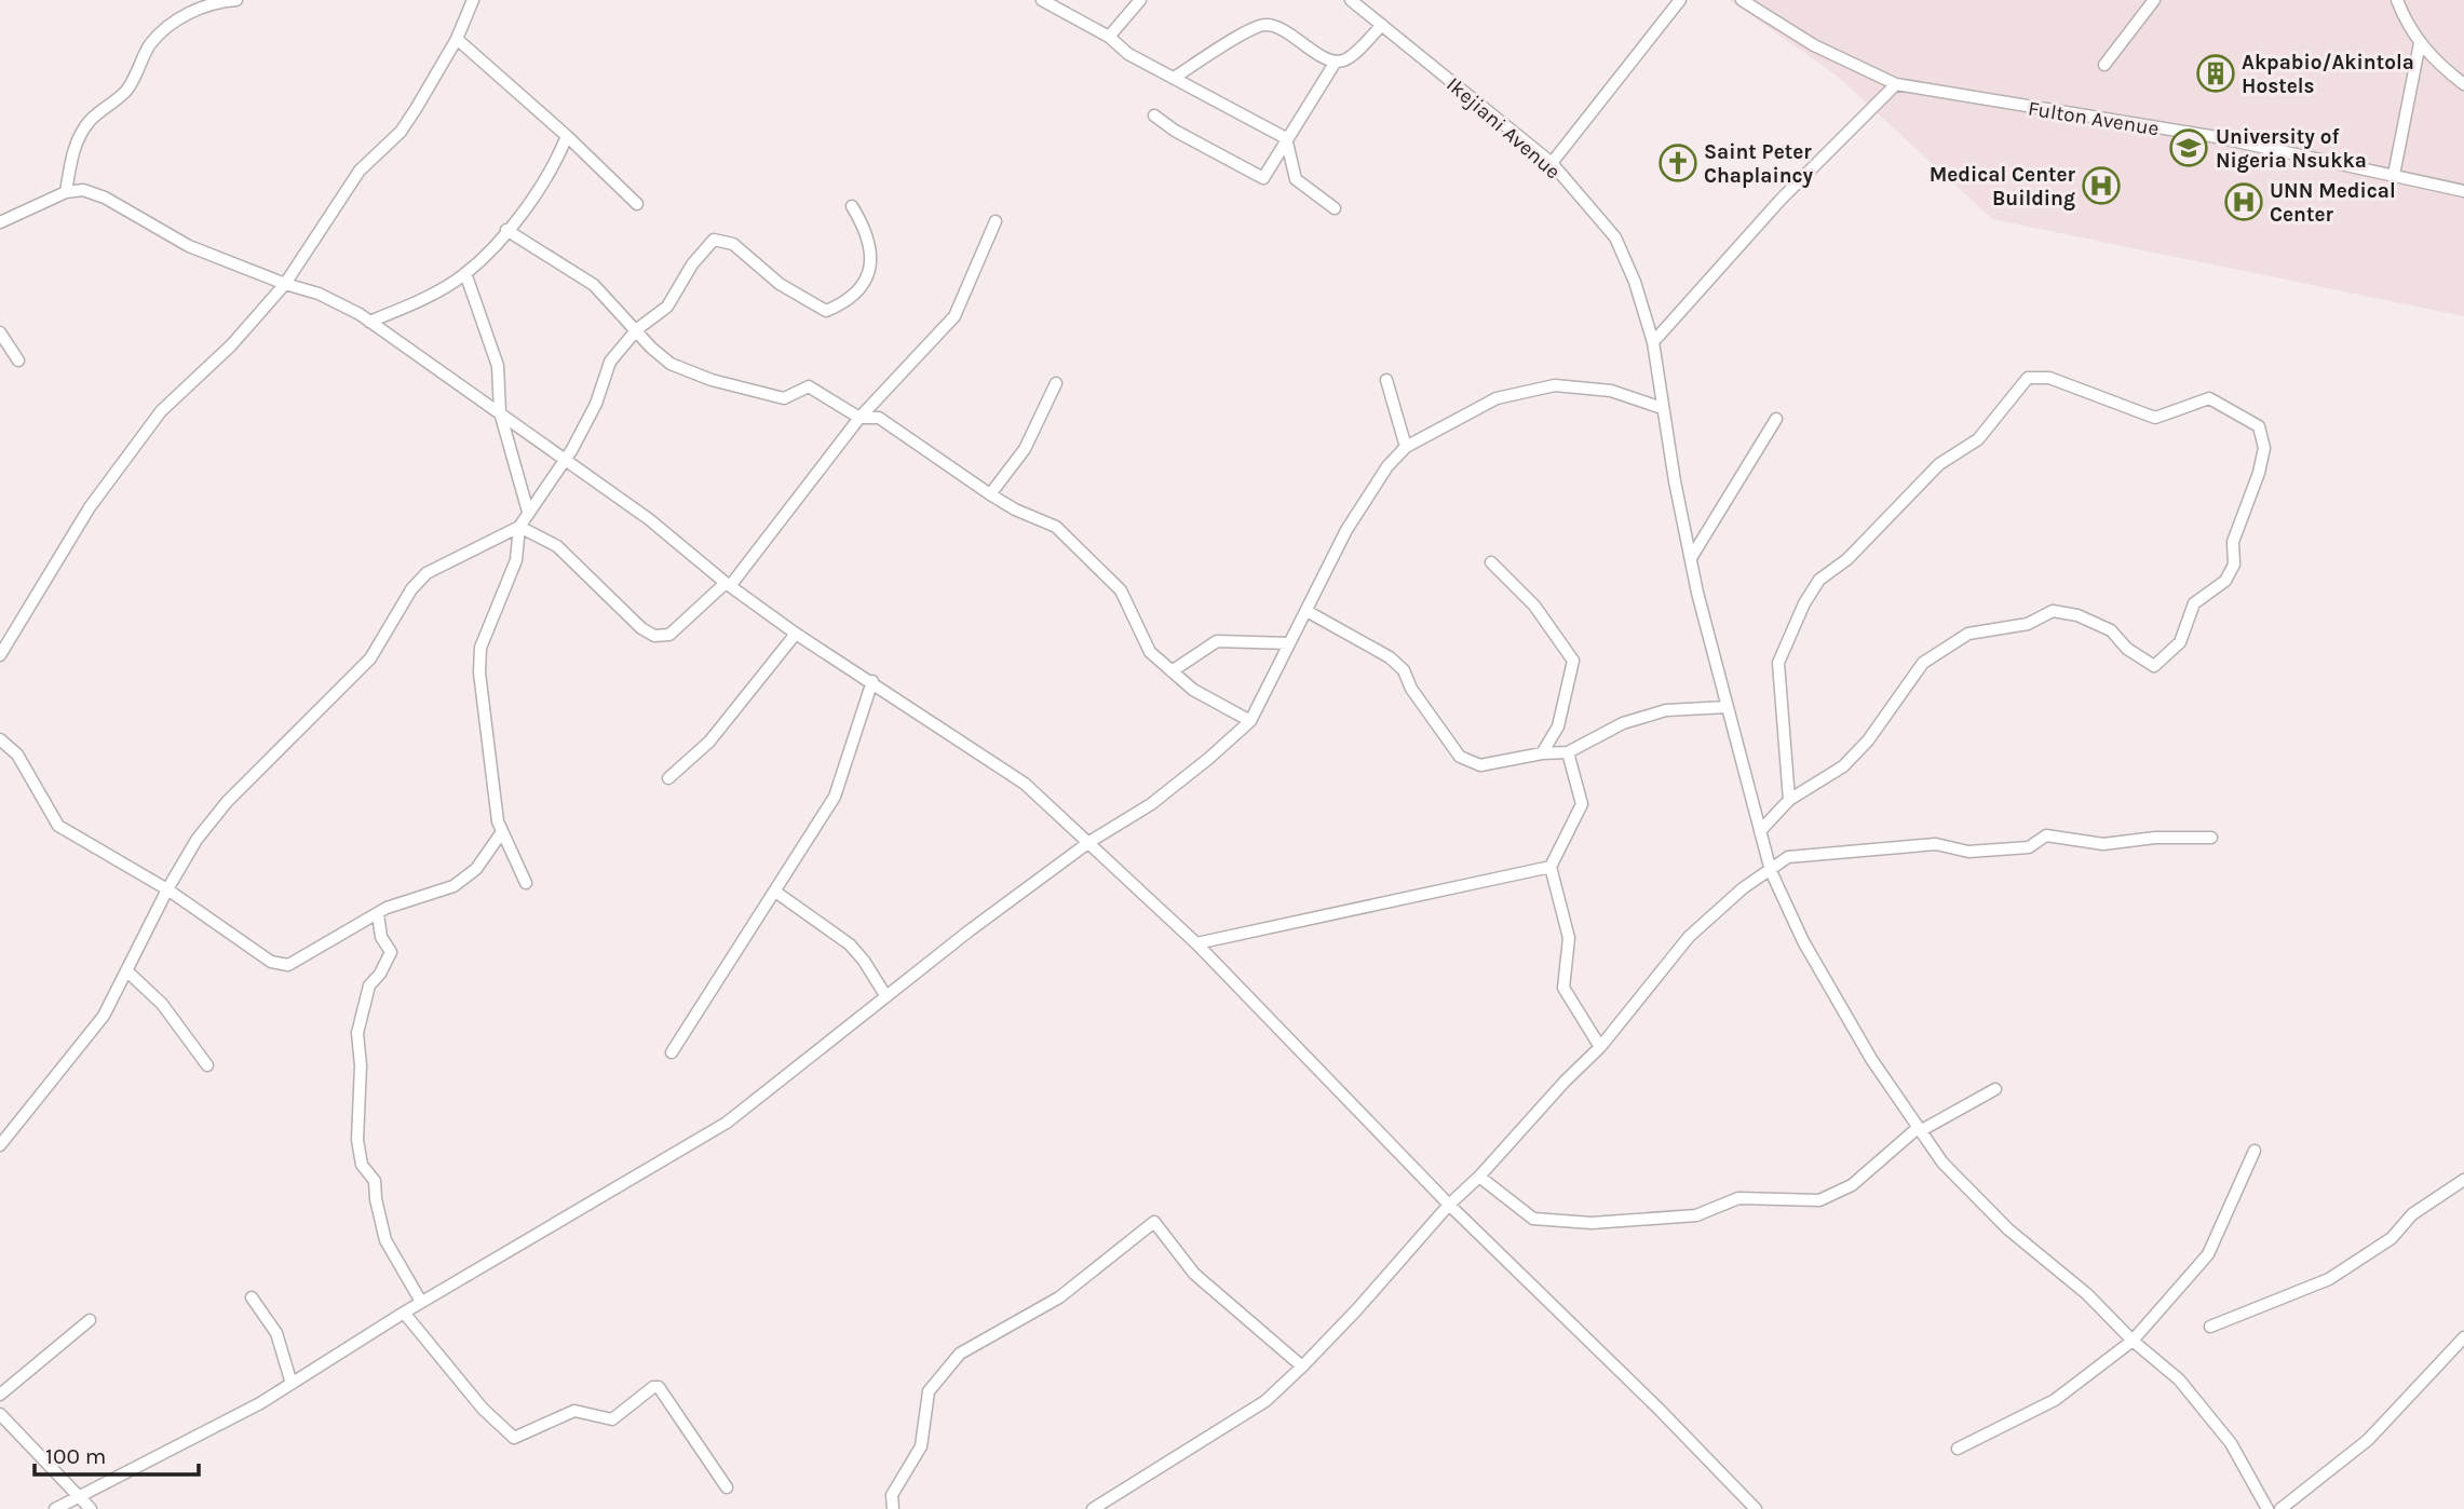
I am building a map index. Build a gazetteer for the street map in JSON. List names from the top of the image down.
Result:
{
  "streets": {
    "street": ["Fulton Avenue", "Ikejiani Avenue"]
  },
  "places": {
    "building": ["Akpabio/Akintola Hostels"],
    "school or university": ["University of Nigeria Nsukka"],
    "church": ["Saint Peter Chaplaincy"],
    "hospital": ["Medical Center Building", "UNN Medical Center"]
  },
  "scale_bar": "100 m"
}
